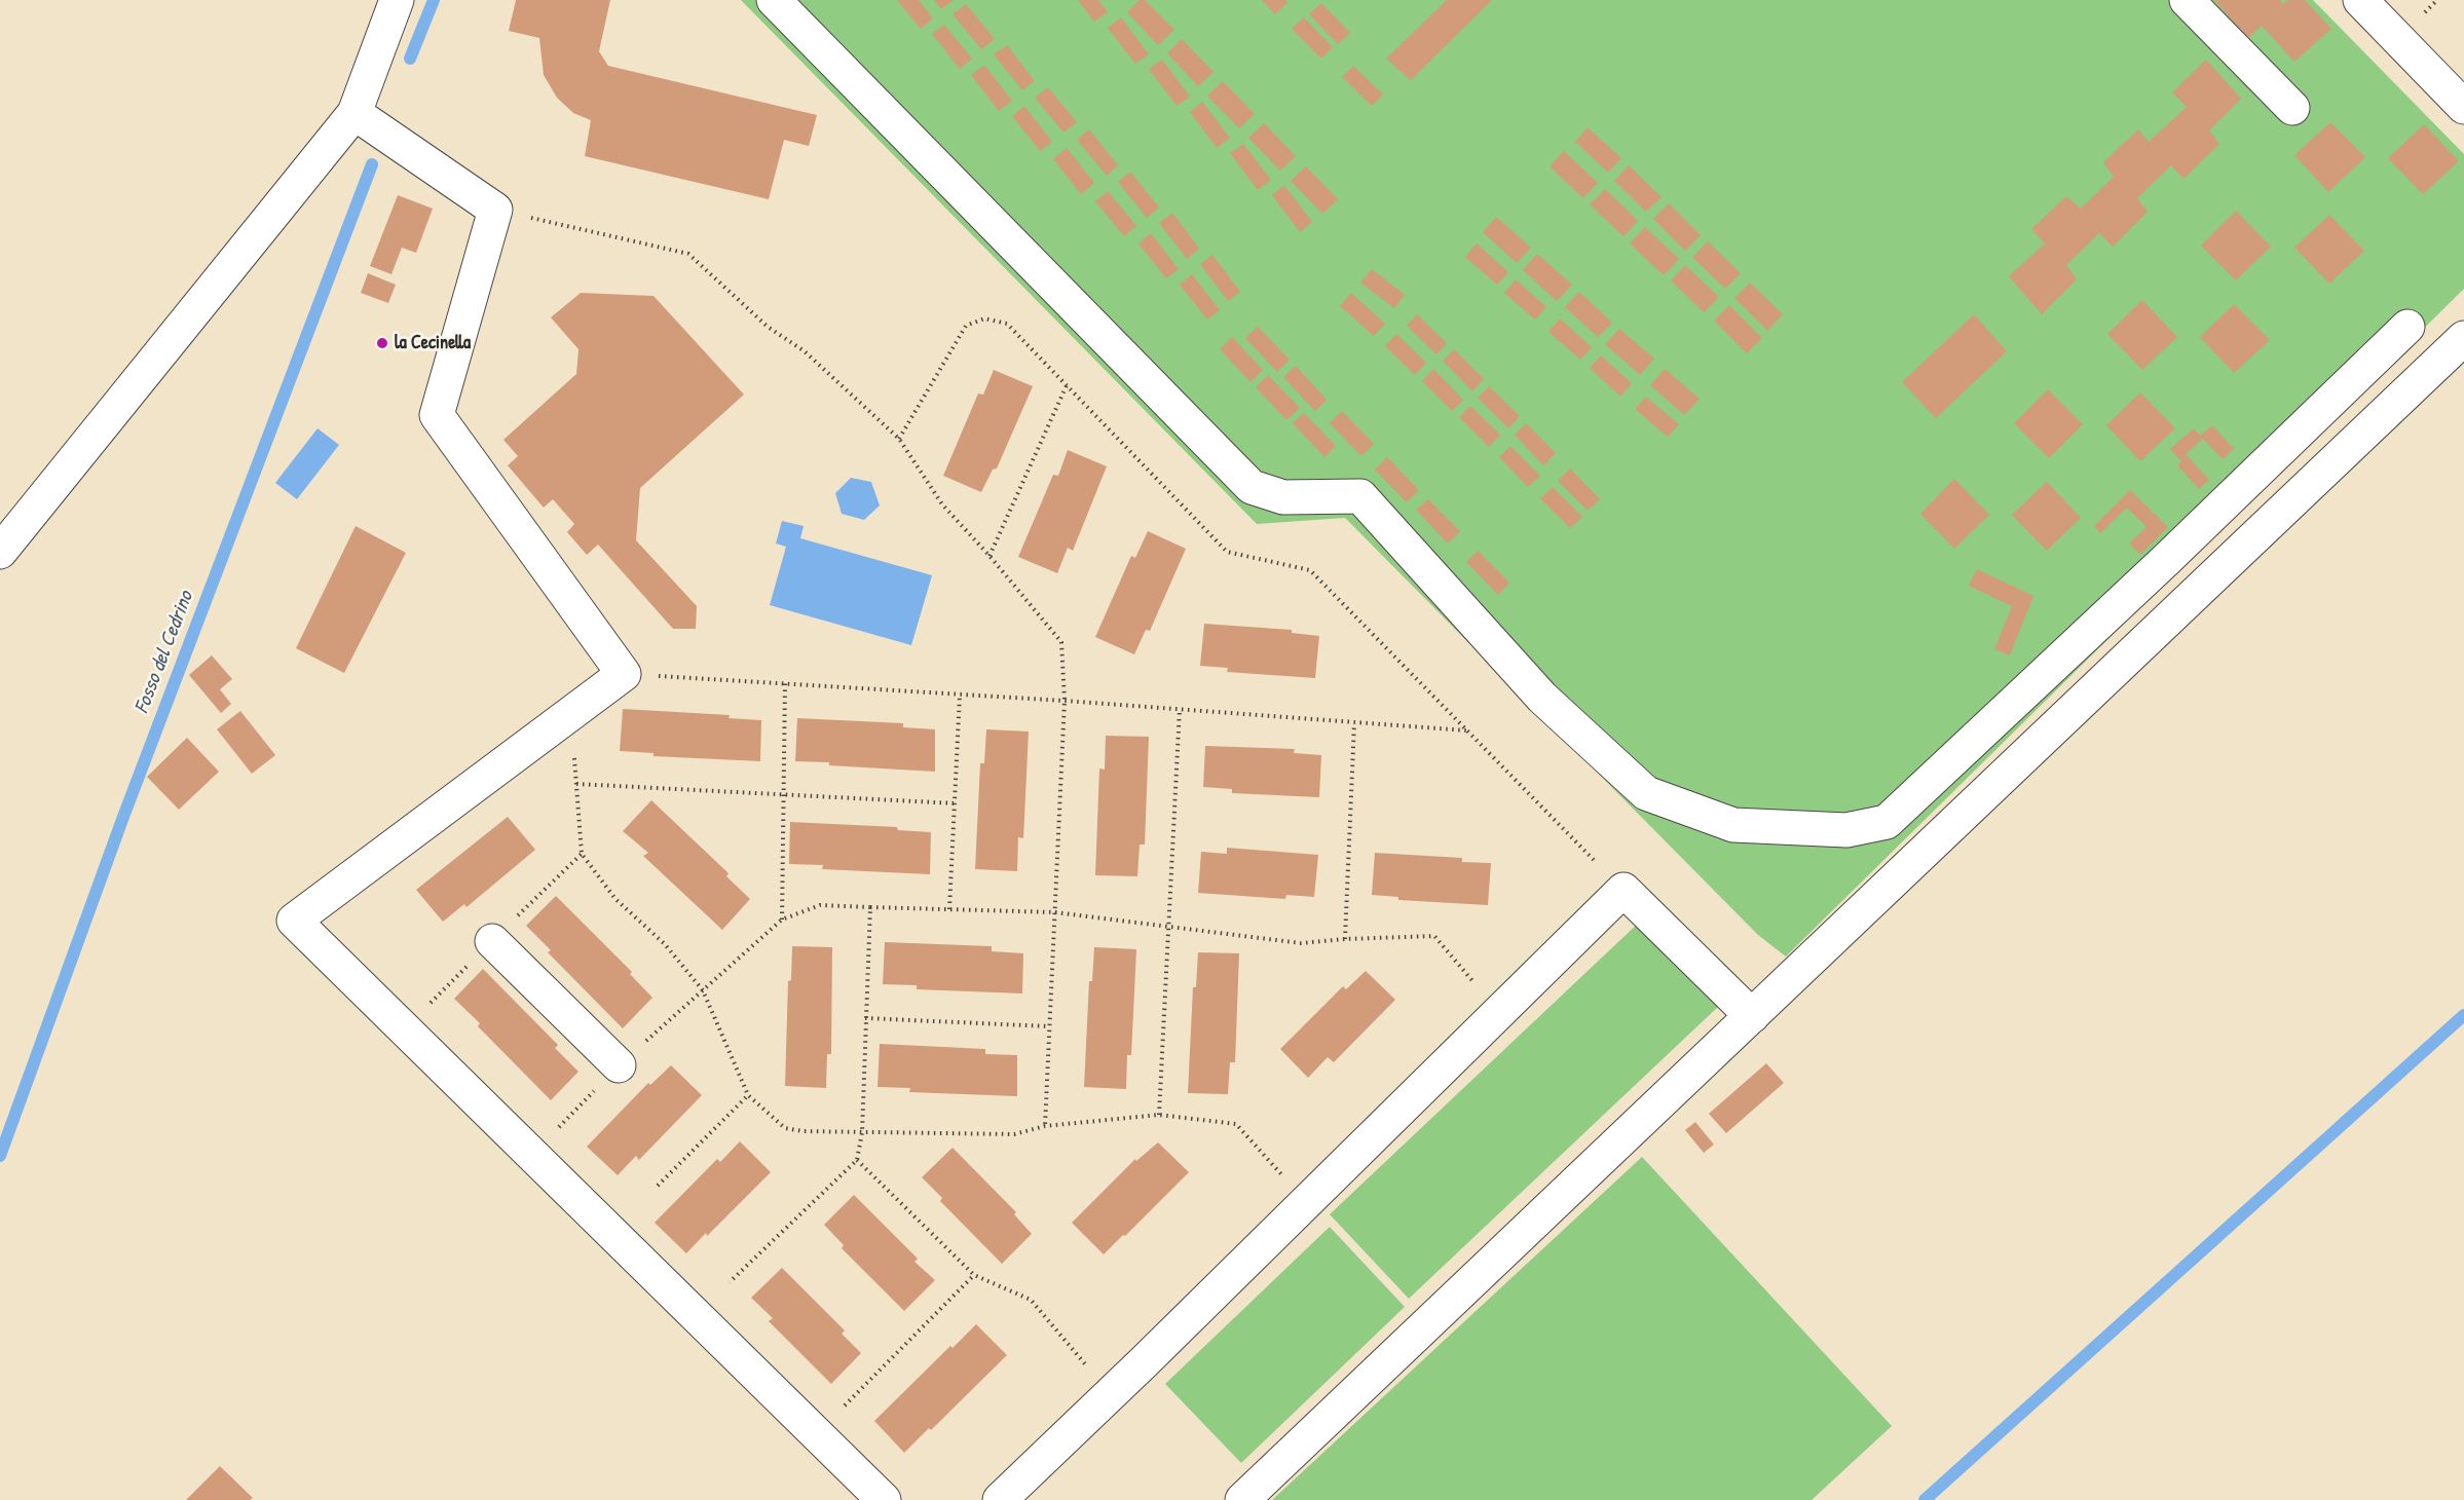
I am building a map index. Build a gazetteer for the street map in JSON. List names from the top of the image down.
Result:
{
  "water": ["Fosso del Cedrino"],
  "places": ["la Cecinella"]
}
